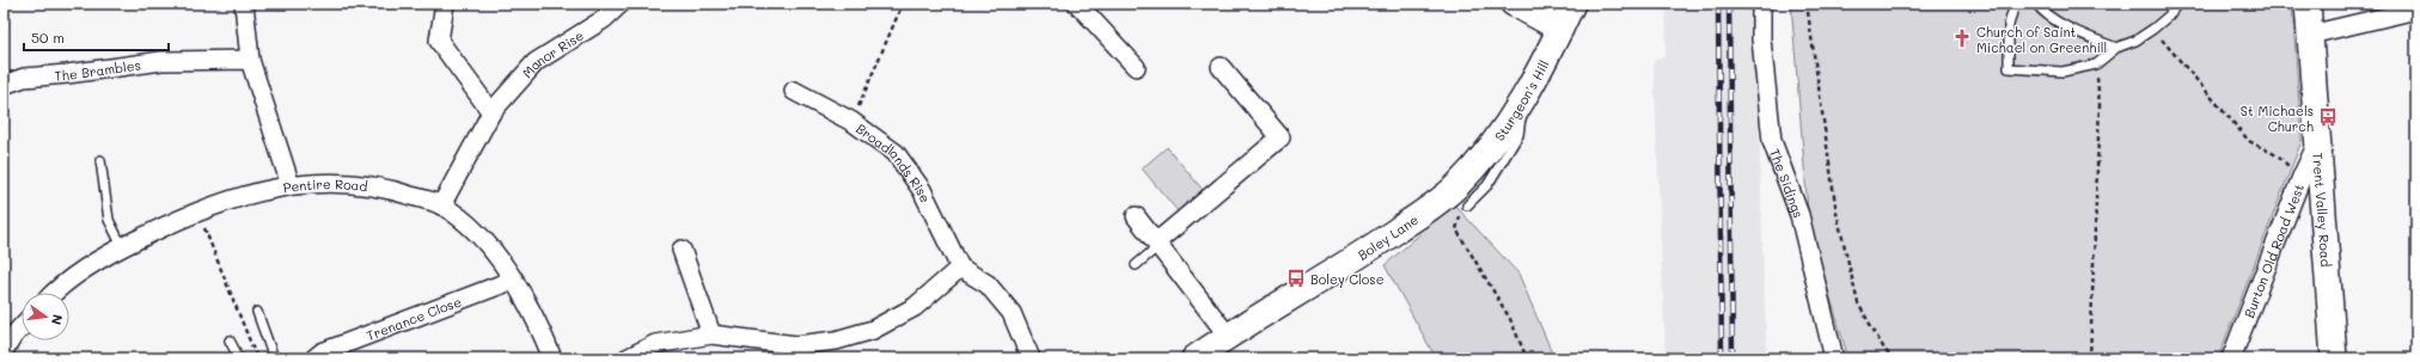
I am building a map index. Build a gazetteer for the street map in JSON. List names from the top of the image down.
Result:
{
  "streets": {
    "street": [
      "Manor Rise",
      "The Brambles",
      "Sturgeon's Hill",
      "Broadlands Rise",
      "The Sidings",
      "Pentire Road",
      "Trent Valley Road",
      "Boley Lane",
      "Burton Old Road West",
      "Trenance Close"
    ]
  },
  "crossings": [
    ["Manor Rise", "Pentire Road"],
    ["Sturgeon's Hill", "Boley Lane"],
    ["Pentire Road", "Trenance Close"],
    ["Trent Valley Road", "Burton Old Road West"]
  ],
  "places": {
    "church": ["Church of Saint Michael on Greenhill"],
    "bus stop": ["St Michaels Church", "Boley Close"]
  },
  "scale_bar": "50 m",
  "north": "right"
}
